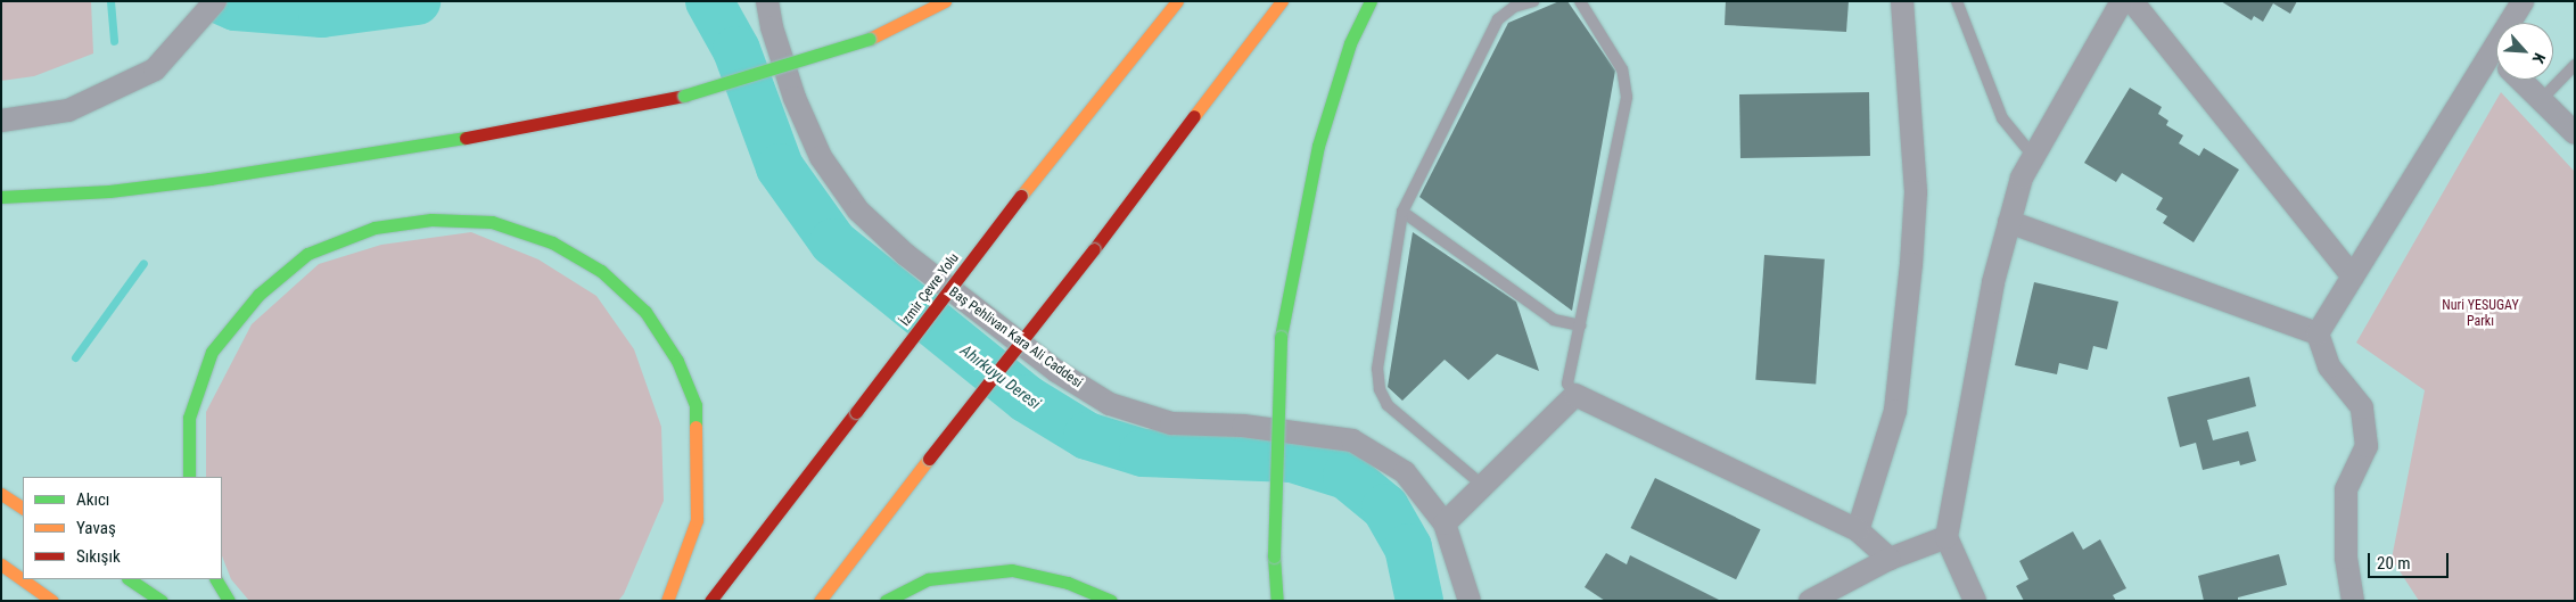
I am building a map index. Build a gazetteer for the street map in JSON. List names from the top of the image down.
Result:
{
  "streets": {
    "main road": ["İzmir Çevre Yolu"],
    "street": ["Baş Pehlivan Kara Ali Caddesi"]
  },
  "water": ["Ahırkuyu Deresi"],
  "parks": ["Nuri YESUGAY Parkı"],
  "legend": ["Akıcı", "Yavaş", "Sıkışık"],
  "scale_bar": "20 m",
  "north": "bottom right"
}
